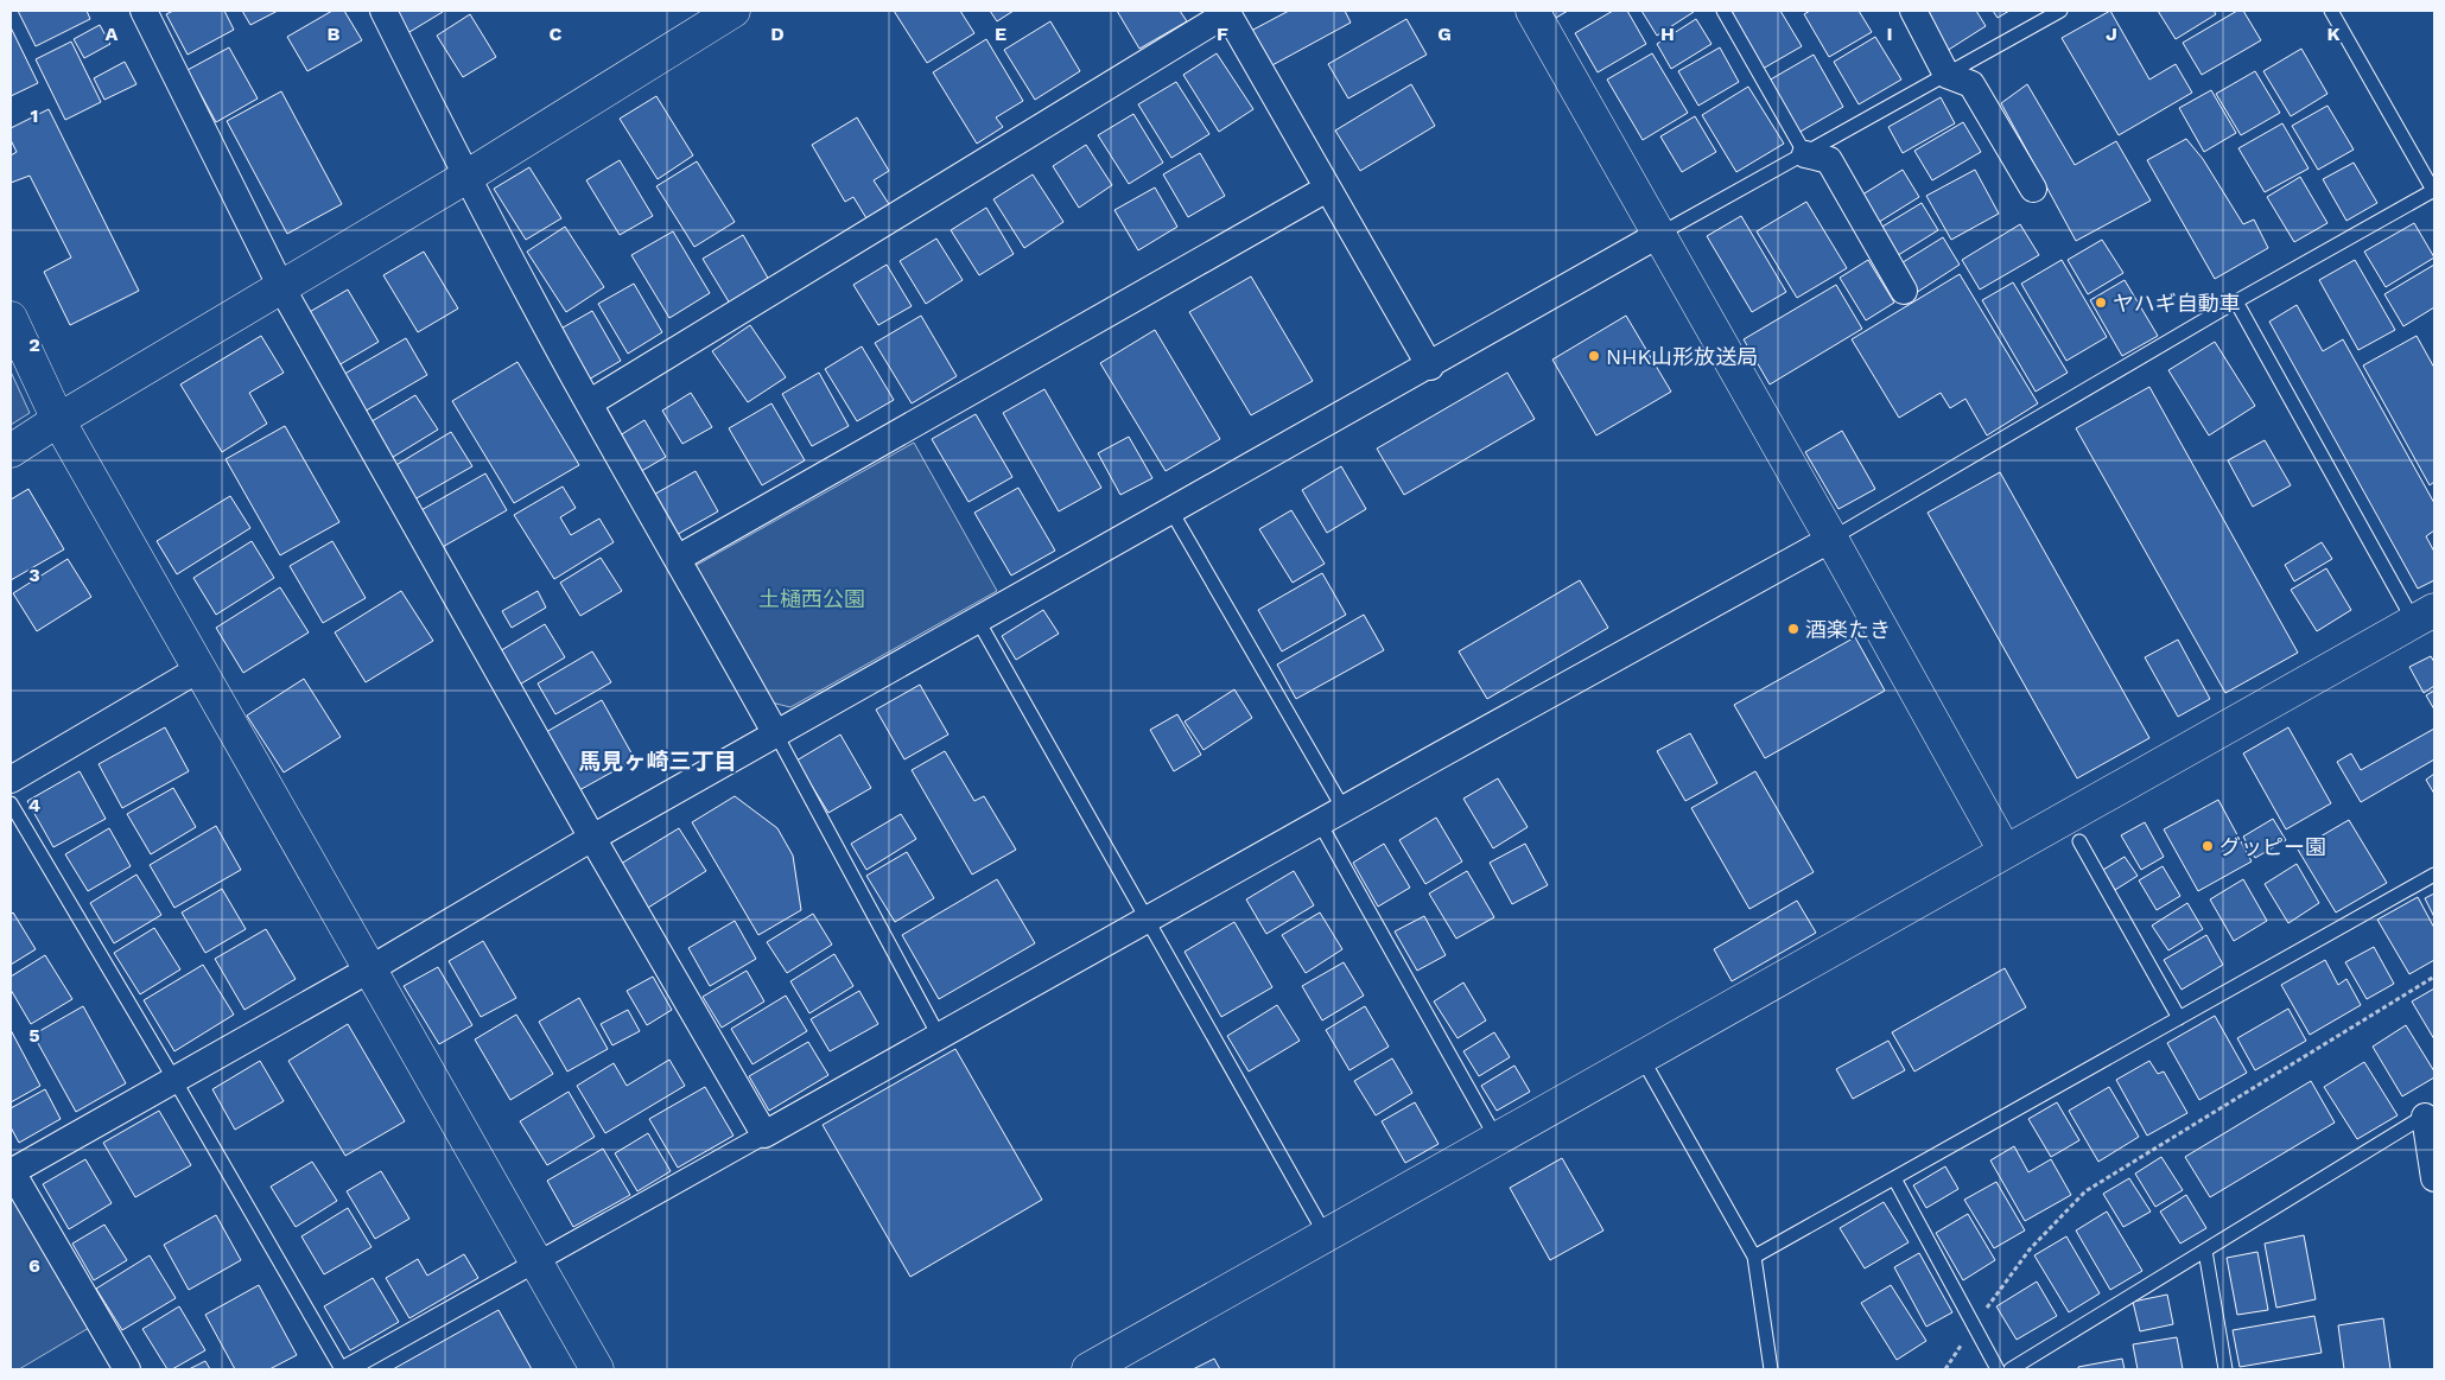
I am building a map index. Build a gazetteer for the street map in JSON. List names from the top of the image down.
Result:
{
  "districts": ["馬見ヶ崎三丁目"],
  "parks": ["土樋西公園"],
  "places": [
    "ヤハギ自動車",
    "NHK山形放送局",
    "酒楽たき",
    "グッピー園"
  ],
  "grid": {
    "columns": [
      "A",
      "B",
      "C",
      "D",
      "E",
      "F",
      "G",
      "H",
      "I",
      "J",
      "K"
    ],
    "rows": [
      "1",
      "2",
      "3",
      "4",
      "5",
      "6"
    ]
  }
}
